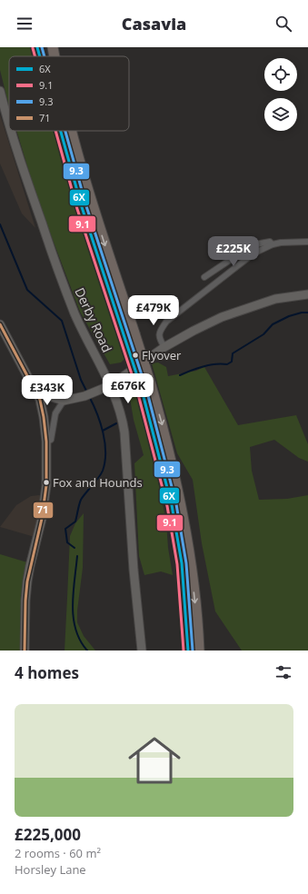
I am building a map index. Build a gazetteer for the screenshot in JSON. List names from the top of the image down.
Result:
{
  "streets": {
    "street": ["Derby Road"]
  },
  "places": ["Flyover", "Fox and Hounds"],
  "lines": [
    "transit line 6X",
    "transit line 9.3",
    "transit line 9.1",
    "transit line 71"
  ],
  "legend": [
    "6X",
    "9.1",
    "9.3",
    "71"
  ],
  "page": {
    "header": "Casavia",
    "price": [
      "£225K",
      "£479K",
      "£676K",
      "£343K"
    ],
    "heading": "4 homes",
    "list": [
      {
        "name": "£225,000",
        "note": "2 rooms · 60 m² · Horsley Lane"
      }
    ]
  }
}
